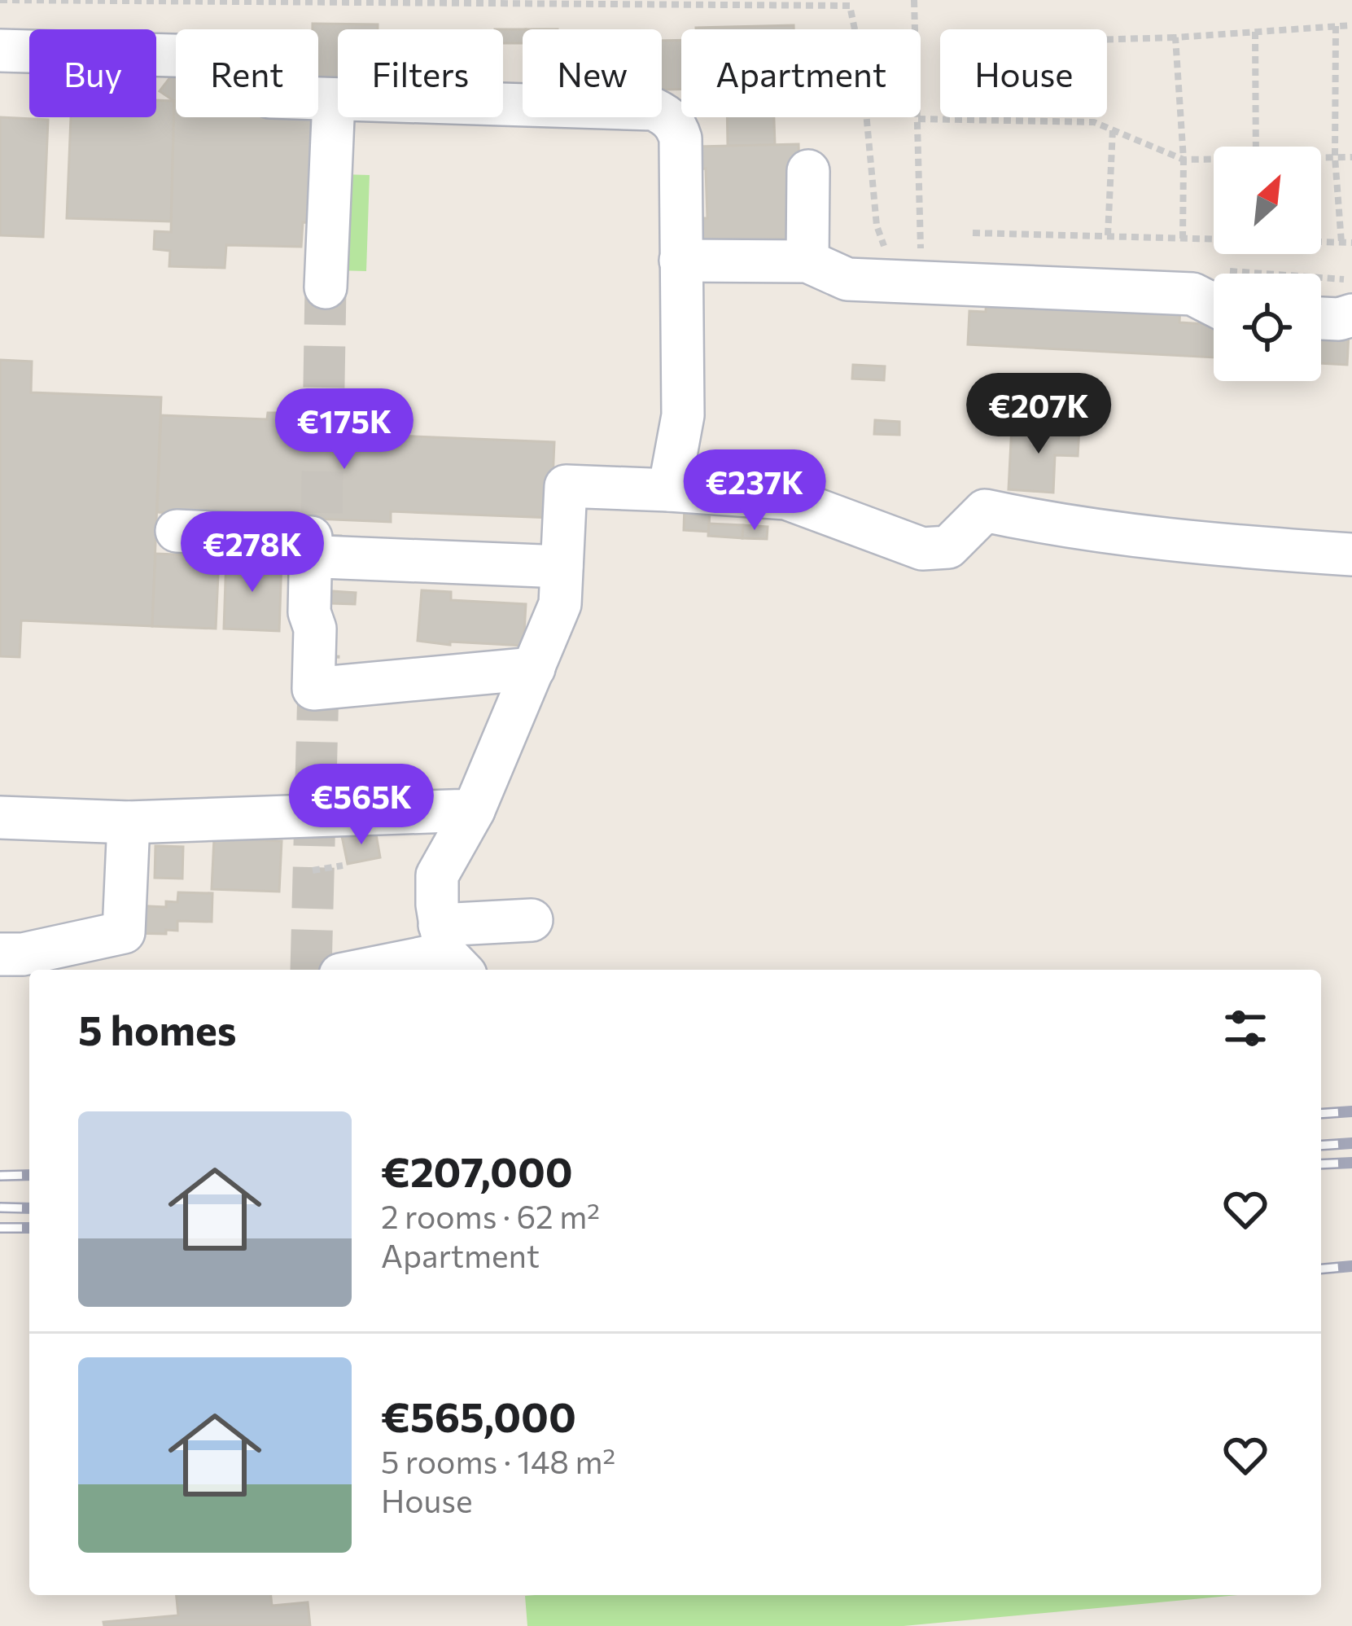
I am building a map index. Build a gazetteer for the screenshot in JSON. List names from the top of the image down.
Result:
{
  "north": "top right",
  "page": {
    "chip": [
      "Buy",
      "Rent",
      "Filters",
      "New",
      "Apartment",
      "House"
    ],
    "price": [
      "€207K",
      "€175K",
      "€237K",
      "€278K",
      "€565K"
    ],
    "heading": "5 homes",
    "list": [
      {
        "name": "€207,000",
        "note": "2 rooms · 62 m² · Apartment"
      },
      {
        "name": "€565,000",
        "note": "5 rooms · 148 m² · House"
      }
    ]
  }
}
